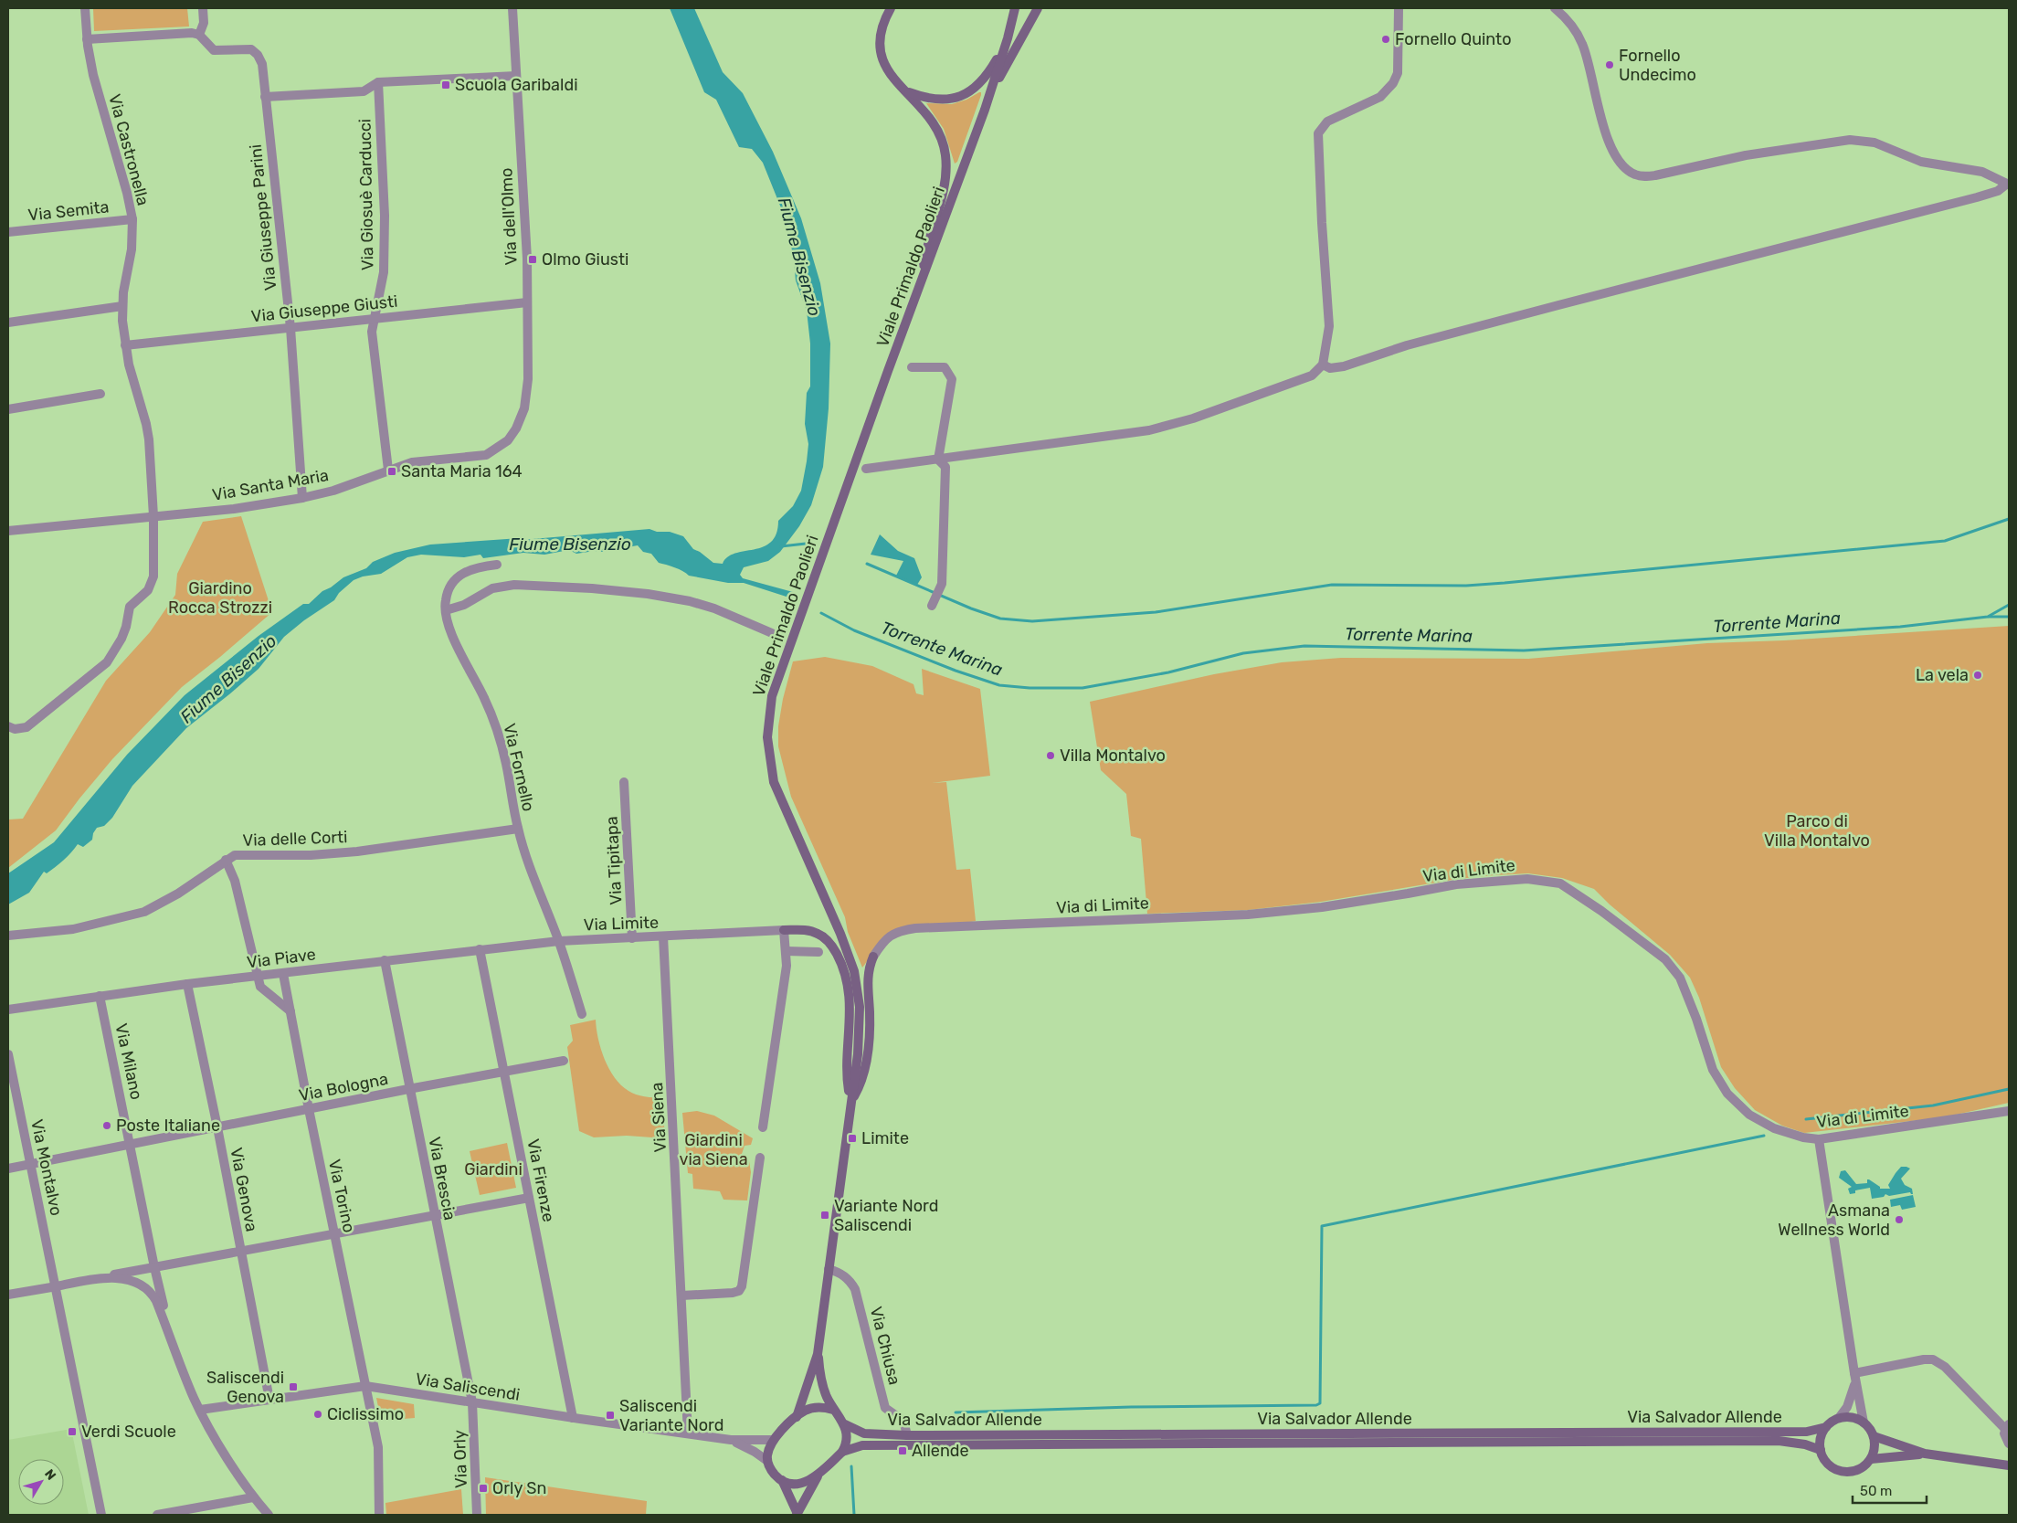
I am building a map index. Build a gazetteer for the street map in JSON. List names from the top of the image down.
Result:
{
  "streets": {
    "main road": ["Viale Primaldo Paolieri", "Via Salvador Allende"],
    "street": [
      "Via Castronella",
      "Via Giosuè Carducci",
      "Via Semita",
      "Via dell'Olmo",
      "Via Giuseppe Parini",
      "Via Giuseppe Giusti",
      "Via Santa Maria",
      "Via Fornello",
      "Via delle Corti",
      "Via Tipitapa",
      "Via di Limite",
      "Via Limite",
      "Via Piave",
      "Via Milano",
      "Via Bologna",
      "Via Siena",
      "Via Montalvo",
      "Via Brescia",
      "Via Firenze",
      "Via Genova",
      "Via Torino",
      "Via Chiusa",
      "Via Saliscendi",
      "Via Orly"
    ]
  },
  "crossings": [
    ["Via Castronella", "Via Semita"],
    ["Via Castronella", "Via Giuseppe Giusti"],
    ["Via Castronella", "Via Santa Maria"],
    ["Via Giosuè Carducci", "Via Giuseppe Giusti"],
    ["Via Giosuè Carducci", "Via Santa Maria"],
    ["Via dell'Olmo", "Via Giuseppe Giusti"],
    ["Via dell'Olmo", "Via Santa Maria"],
    ["Via Giuseppe Parini", "Via Giuseppe Giusti"],
    ["Via Giuseppe Parini", "Via Santa Maria"],
    ["Viale Primaldo Paolieri", "Via Chiusa"],
    ["Viale Primaldo Paolieri", "Via Saliscendi"],
    ["Viale Primaldo Paolieri", "Via Salvador Allende"],
    ["Via Fornello", "Via delle Corti"],
    ["Via Tipitapa", "Via Limite"],
    ["Via Limite", "Via Piave"],
    ["Via Limite", "Via Siena"],
    ["Via Piave", "Via Milano"],
    ["Via Piave", "Via Brescia"],
    ["Via Piave", "Via Firenze"],
    ["Via Piave", "Via Genova"],
    ["Via Piave", "Via Torino"],
    ["Via Milano", "Via Bologna"],
    ["Via Bologna", "Via Montalvo"],
    ["Via Bologna", "Via Brescia"],
    ["Via Bologna", "Via Firenze"],
    ["Via Bologna", "Via Genova"],
    ["Via Bologna", "Via Torino"],
    ["Via Siena", "Via Saliscendi"],
    ["Via Brescia", "Via Saliscendi"],
    ["Via Brescia", "Via Orly"],
    ["Via Firenze", "Via Saliscendi"],
    ["Via Genova", "Via Saliscendi"],
    ["Via Torino", "Via Saliscendi"],
    ["Via Chiusa", "Via Salvador Allende"],
    ["Via Saliscendi", "Via Salvador Allende"],
    ["Via Saliscendi", "Via Orly"]
  ],
  "water": ["Fiume Bisenzio", "Torrente Marina"],
  "parks": [
    "Giardino Rocca Strozzi",
    "Parco di Villa Montalvo",
    "Giardini via Siena",
    "Giardini"
  ],
  "places": {
    "other": [
      "Fornello Quinto",
      "Fornello Undecimo",
      "La vela",
      "Villa Montalvo",
      "Poste Italiane",
      "Asmana Wellness World",
      "Ciclissimo"
    ],
    "transit": [
      "Scuola Garibaldi",
      "Olmo Giusti",
      "Santa Maria 164",
      "Limite",
      "Variante Nord Saliscendi",
      "Saliscendi Genova",
      "Saliscendi Variante Nord",
      "Verdi Scuole",
      "Allende",
      "Orly Sn"
    ]
  },
  "scale_bar": "50 m",
  "north": "top right"
}
